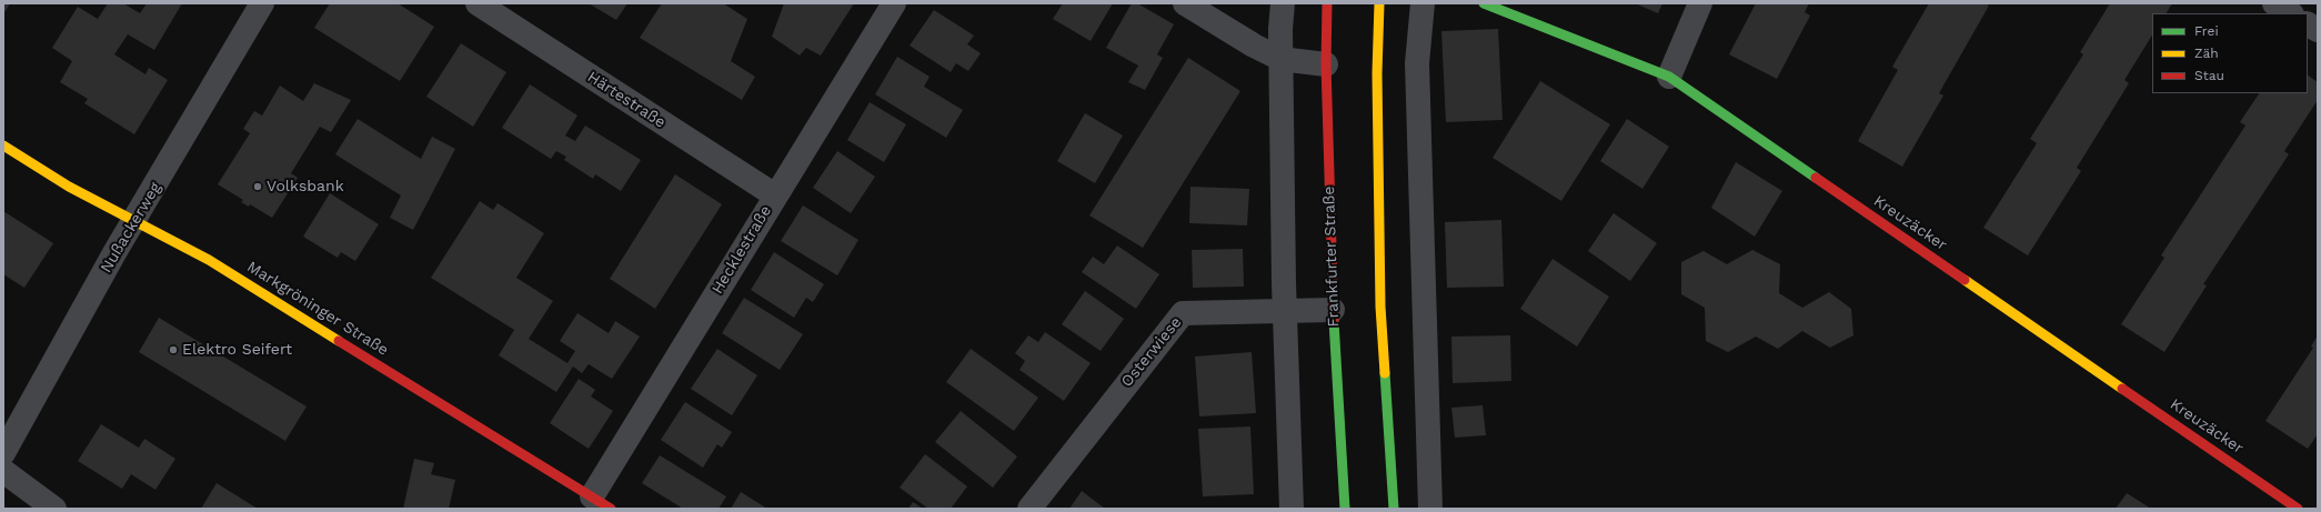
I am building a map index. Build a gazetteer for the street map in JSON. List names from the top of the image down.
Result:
{
  "streets": {
    "main road": ["Kreuzäcker", "Frankfurter Straße", "Markgröninger Straße"],
    "street": [
      "Härtestraße",
      "Nußackerweg",
      "Hecklestraße",
      "Osterwiese"
    ]
  },
  "crossings": [
    ["Härtestraße", "Hecklestraße"],
    ["Nußackerweg", "Markgröninger Straße"],
    ["Hecklestraße", "Markgröninger Straße"],
    ["Frankfurter Straße", "Osterwiese"]
  ],
  "places": ["Volksbank", "Elektro Seifert"],
  "legend": ["Frei", "Zäh", "Stau"]
}
